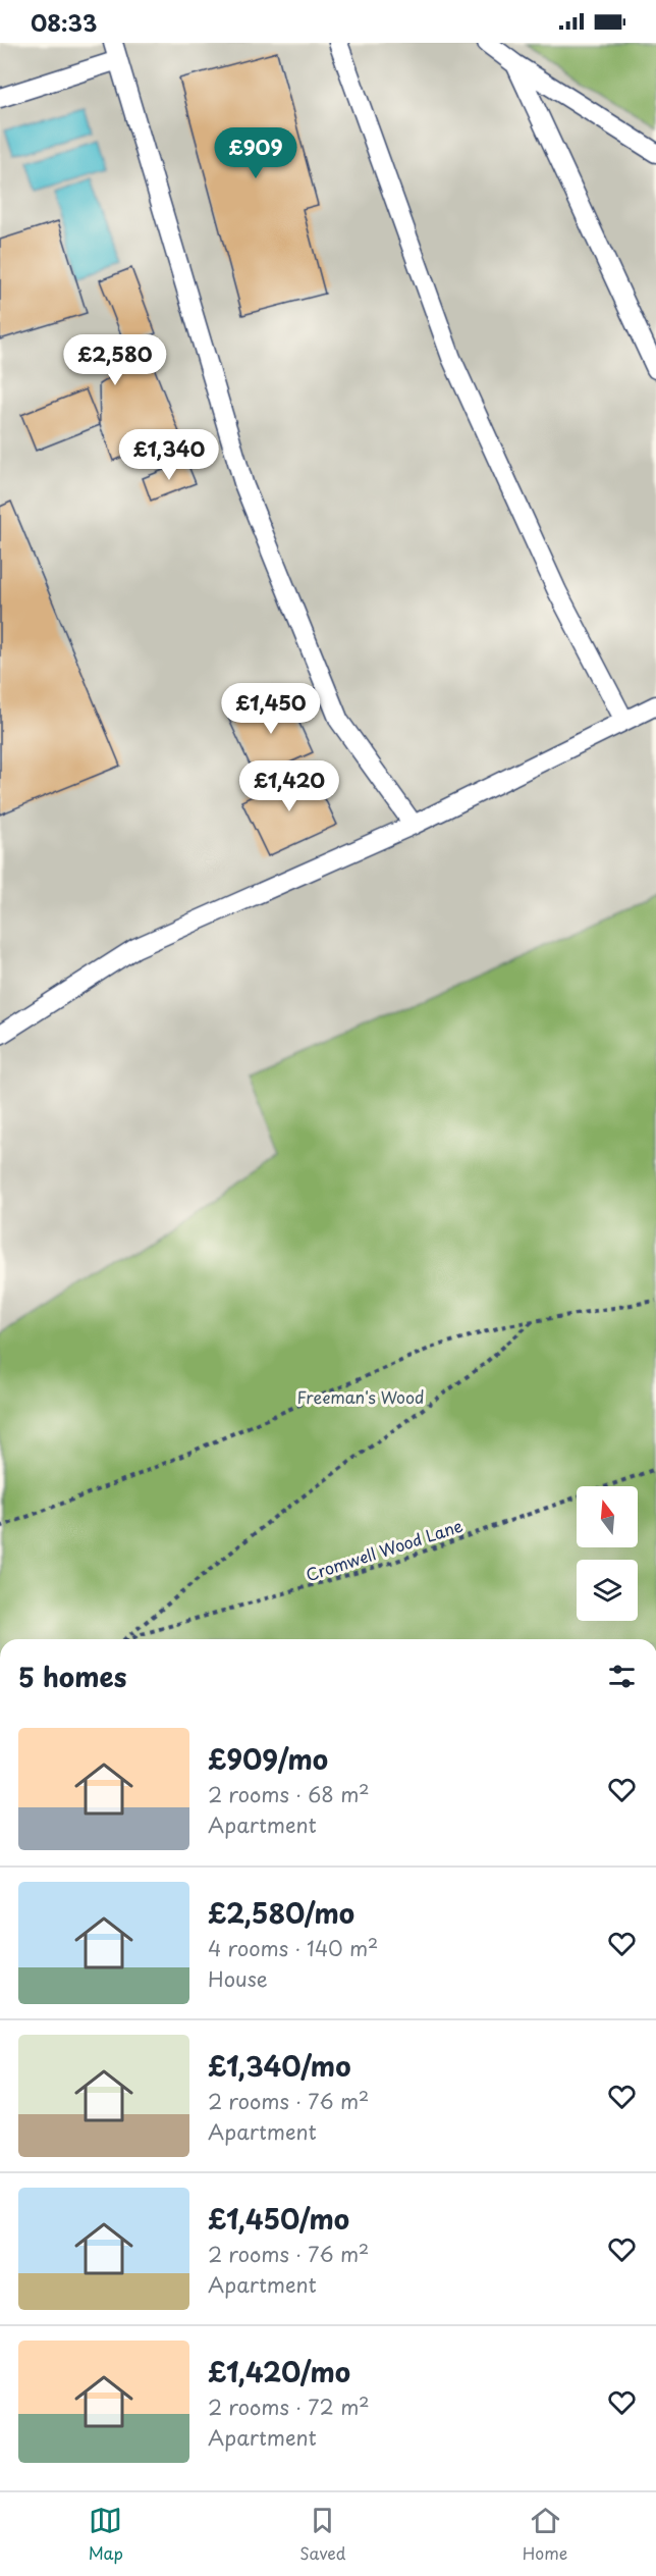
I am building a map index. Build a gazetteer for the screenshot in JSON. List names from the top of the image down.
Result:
{
  "streets": {
    "path": ["Cromwell Wood Lane"]
  },
  "parks": ["Freeman's Wood"],
  "north": "top",
  "page": {
    "status": "08:33",
    "price": [
      "£909",
      "£2,580",
      "£1,340",
      "£1,450",
      "£1,420"
    ],
    "heading": "5 homes",
    "list": [
      {
        "name": "£909/mo",
        "note": "2 rooms · 68 m² · Apartment"
      },
      {
        "name": "£2,580/mo",
        "note": "4 rooms · 140 m² · House"
      },
      {
        "name": "£1,340/mo",
        "note": "2 rooms · 76 m² · Apartment"
      },
      {
        "name": "£1,450/mo",
        "note": "2 rooms · 76 m² · Apartment"
      },
      {
        "name": "£1,420/mo",
        "note": "2 rooms · 72 m² · Apartment"
      }
    ],
    "tabs": ["Map", "Saved", "Home"]
  }
}
